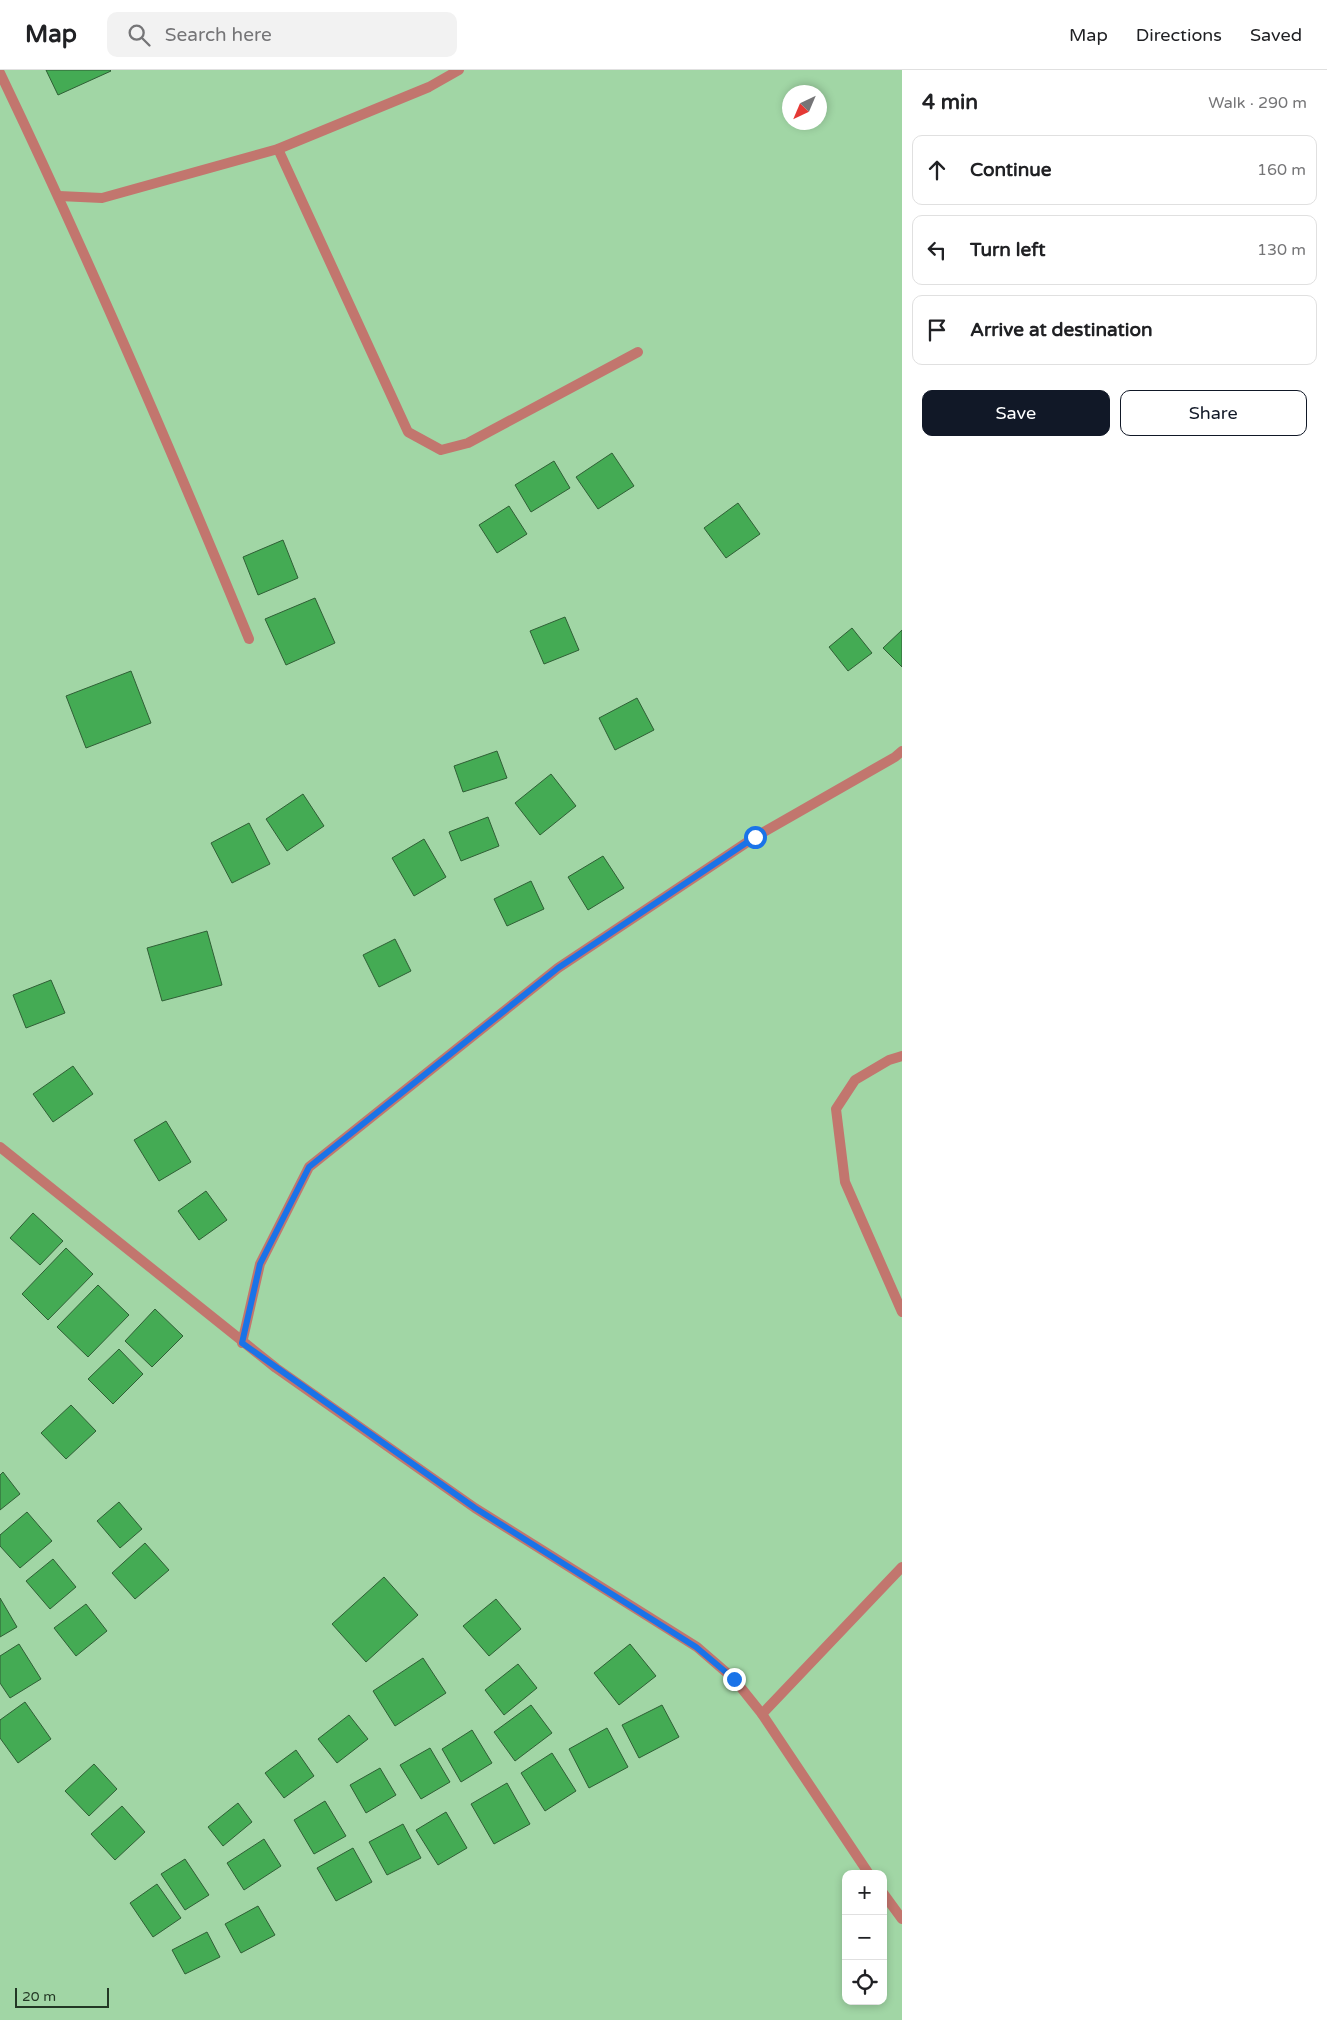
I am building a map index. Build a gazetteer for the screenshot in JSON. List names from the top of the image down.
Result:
{
  "scale_bar": "20 m",
  "north": "bottom left",
  "page": {
    "header": "Map",
    "search": "Search here",
    "nav": ["Map", "Directions", "Saved"],
    "heading": ["4 min", "Walk · 290 m"],
    "list": [
      ["Continue", "160 m"],
      ["Turn left", "130 m"],
      "Arrive at destination"
    ],
    "buttons": ["Save", "Share"],
    "map_buttons": ["+", "−"],
    "scale": "20 m"
  }
}
